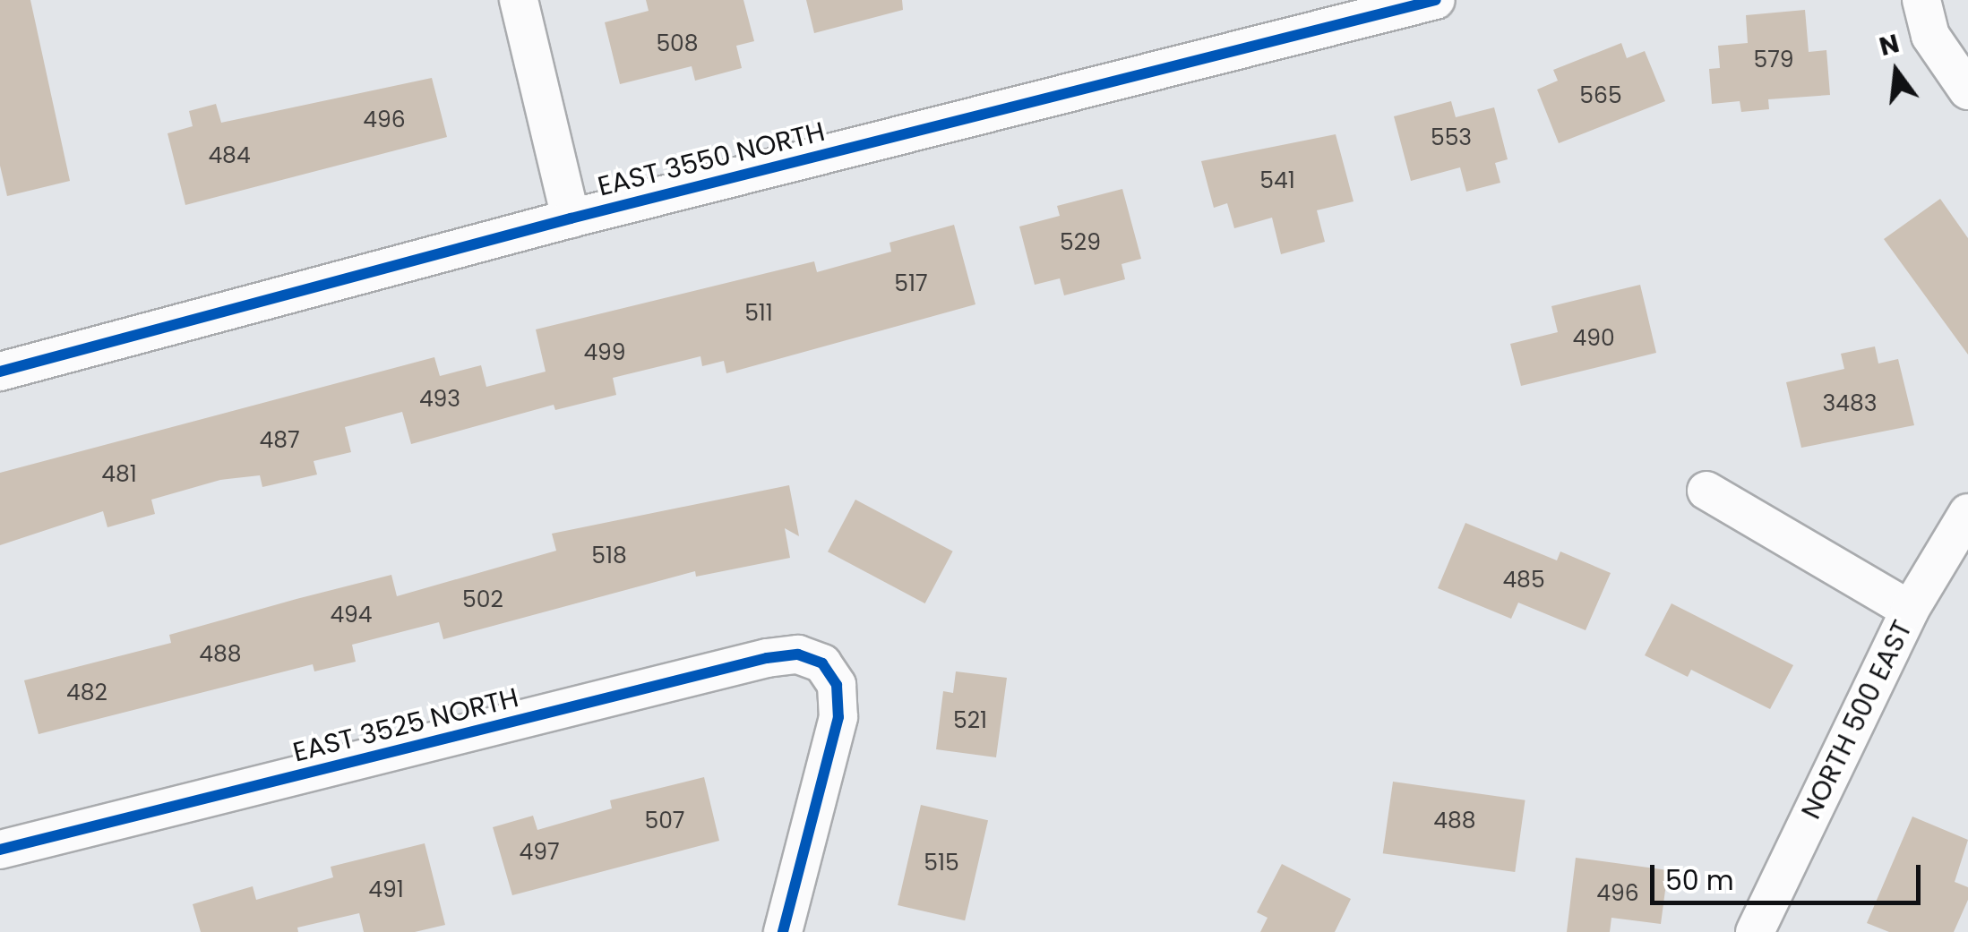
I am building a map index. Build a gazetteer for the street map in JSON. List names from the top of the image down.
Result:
{
  "streets": {
    "street": ["EAST 3550 NORTH", "NORTH 500 EAST", "EAST 3525 NORTH"]
  },
  "house_numbers": [
    "508",
    "579",
    "565",
    "496",
    "553",
    "484",
    "541",
    "529",
    "517",
    "511",
    "490",
    "499",
    "493",
    "3483",
    "487",
    "481",
    "518",
    "485",
    "502",
    "494",
    "488",
    "482",
    "521",
    "507",
    "488",
    "497",
    "515",
    "491",
    "496"
  ],
  "scale_bar": "50 m",
  "north": "top"
}
